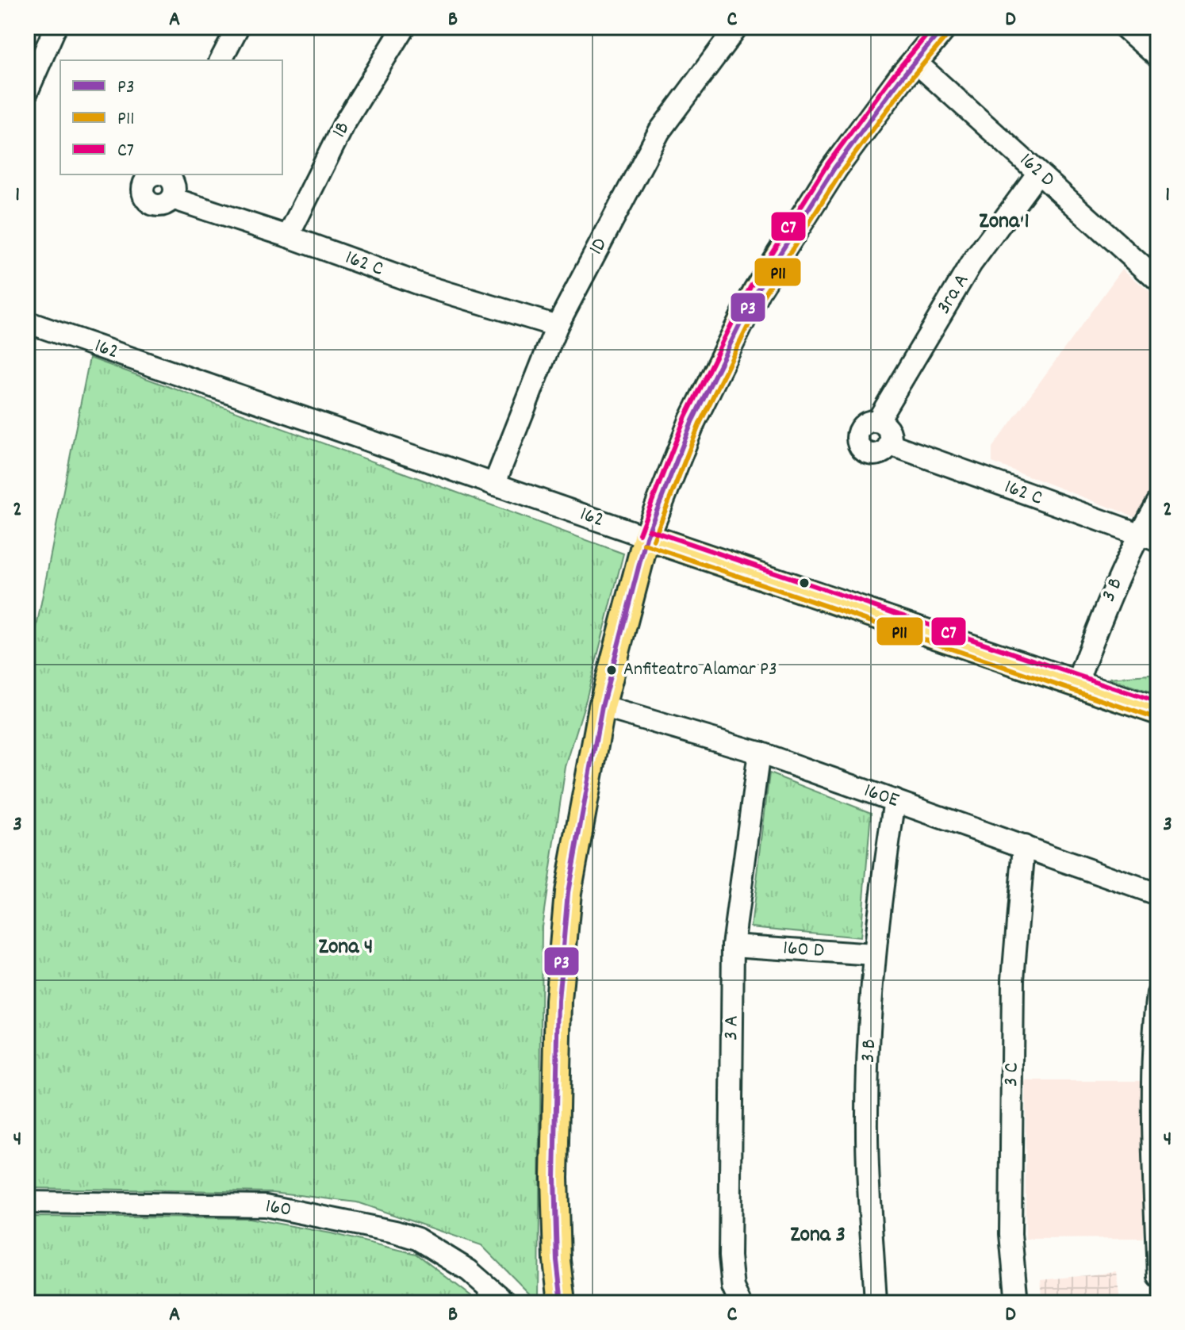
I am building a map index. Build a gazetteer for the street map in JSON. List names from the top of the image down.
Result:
{
  "streets": {
    "main road": ["162"],
    "street": [
      "1B",
      "162 D",
      "1D",
      "162 C",
      "3ra A",
      "3 B",
      "160E",
      "160 D",
      "3 A",
      "3 C",
      "160"
    ]
  },
  "crossings": [
    ["1B", "162 C"],
    ["162 D", "3ra A"],
    ["1D", "162 C"],
    ["1D", "162"],
    ["162 C", "3ra A"],
    ["162 C", "3 B"],
    ["162", "3 B"],
    ["3 B", "160E"],
    ["3 B", "160 D"],
    ["160E", "3 A"],
    ["160E", "3 C"],
    ["160 D", "3 A"]
  ],
  "districts": ["Zona 1", "Zona 4", "Zona 3"],
  "places": ["Anfiteatro Alamar P3"],
  "lines": ["transit line P3", "transit line C7", "transit line P11"],
  "legend": ["P3", "P11", "C7"],
  "grid": {
    "columns": [
      "A",
      "B",
      "C",
      "D"
    ],
    "rows": [
      "1",
      "2",
      "3",
      "4"
    ]
  }
}
